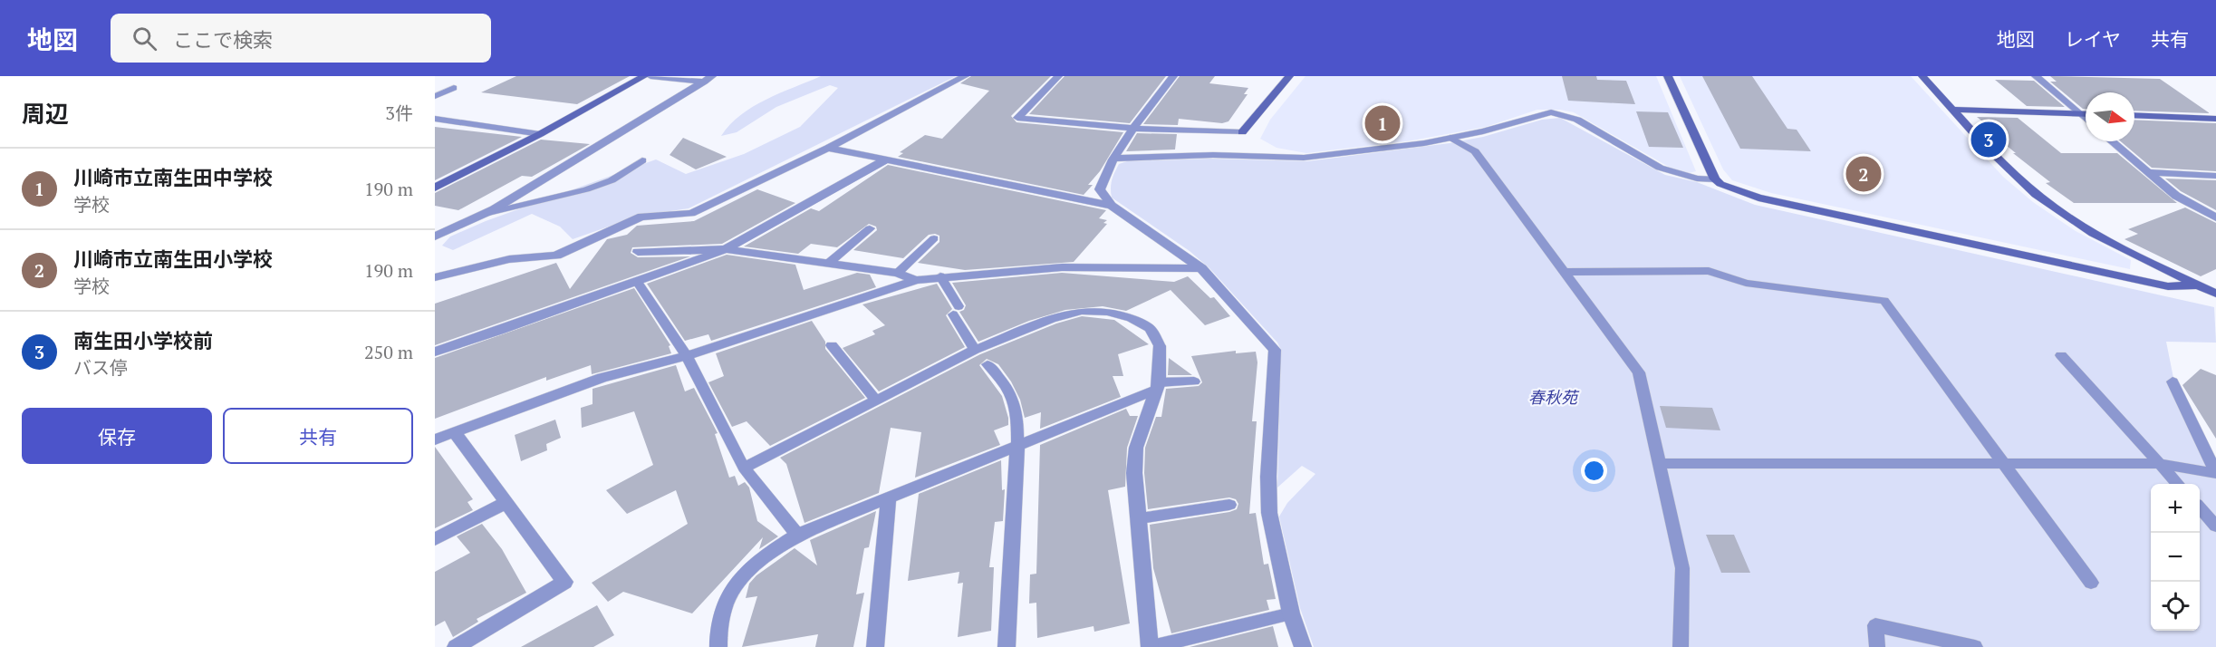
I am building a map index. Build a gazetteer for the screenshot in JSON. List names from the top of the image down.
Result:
{
  "parks": ["春秋苑"],
  "north": "right",
  "page": {
    "header": "地図",
    "search": "ここで検索",
    "nav": ["地図", "レイヤ", "共有"],
    "heading": ["周辺", "3件"],
    "pins": ["1", "3", "2"],
    "list": [
      {
        "mark": "1",
        "name": "川崎市立南生田中学校",
        "note": "学校",
        "value": "190 m"
      },
      {
        "mark": "2",
        "name": "川崎市立南生田小学校",
        "note": "学校",
        "value": "190 m"
      },
      {
        "mark": "3",
        "name": "南生田小学校前",
        "note": "バス停",
        "value": "250 m"
      }
    ],
    "buttons": ["保存", "共有"],
    "map_buttons": ["+", "−"]
  }
}
